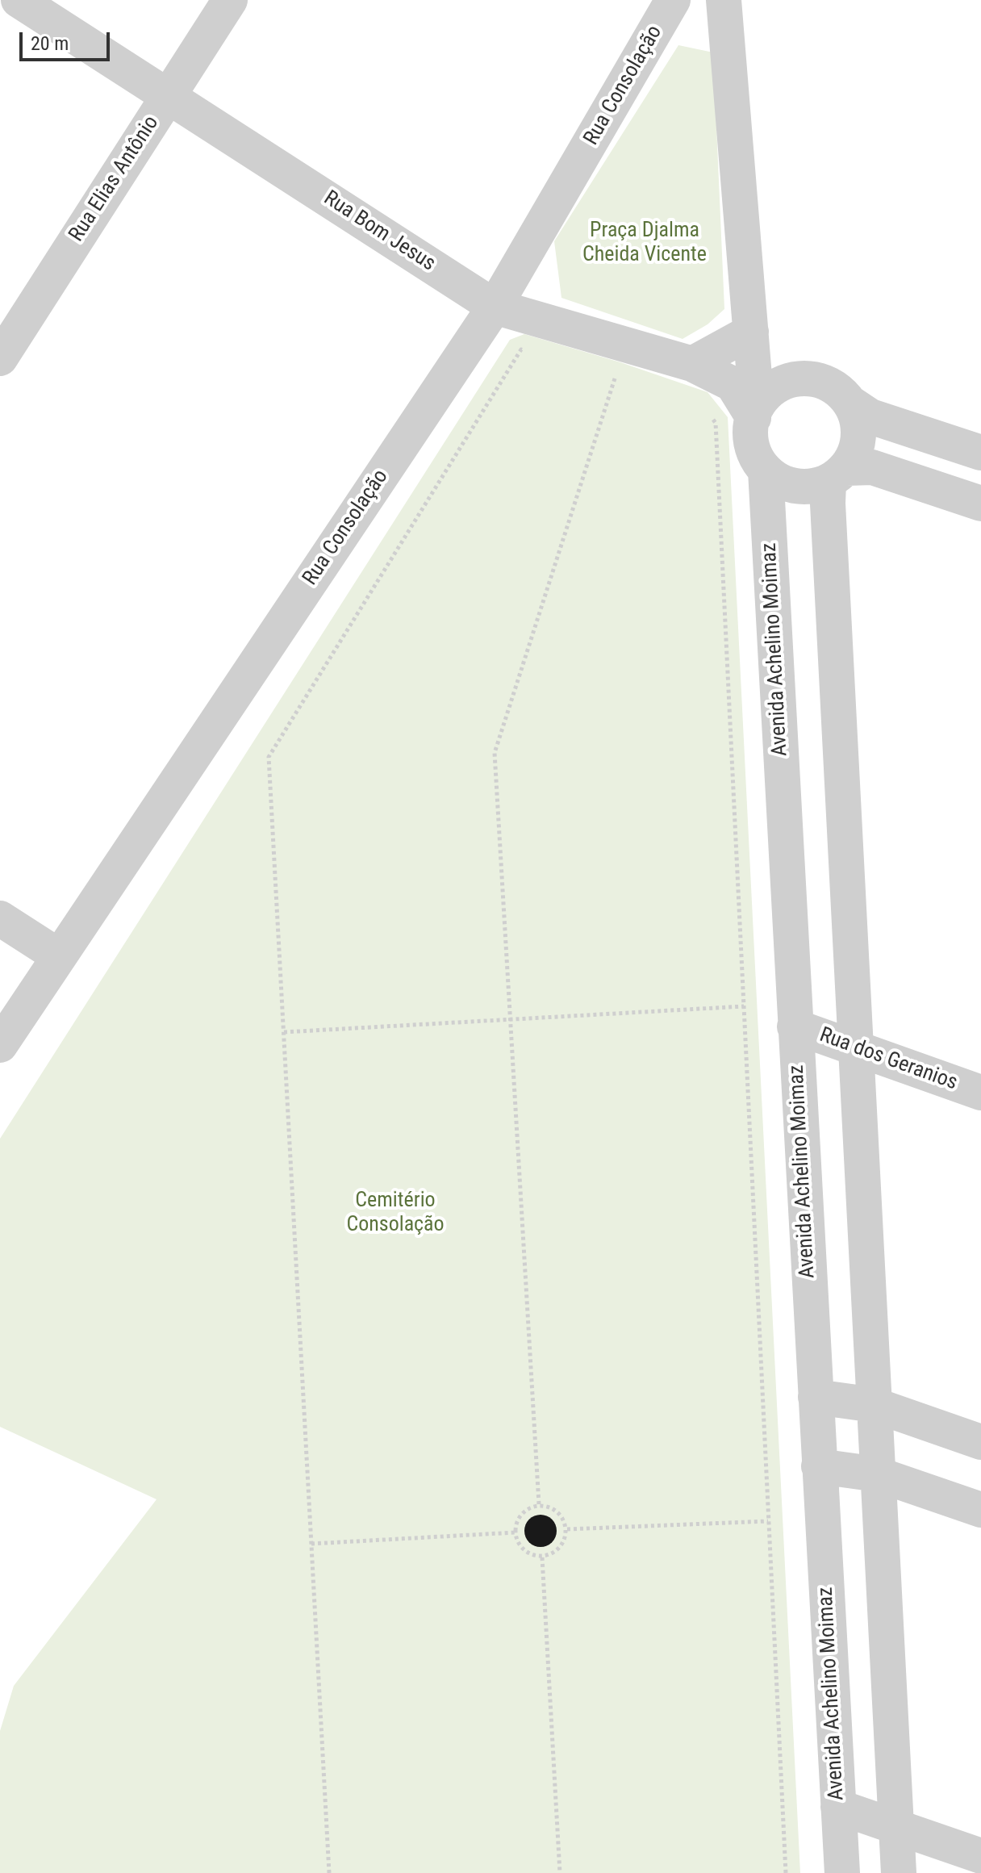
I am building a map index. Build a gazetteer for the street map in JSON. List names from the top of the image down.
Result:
{
  "streets": {
    "street": [
      "Rua Consolação",
      "Rua Elias Antônio",
      "Rua Bom Jesus",
      "Avenida Achelino Moimaz",
      "Rua dos Geranios"
    ]
  },
  "crossings": [
    ["Rua Consolação", "Rua Bom Jesus"],
    ["Rua Elias Antônio", "Rua Bom Jesus"],
    ["Rua Bom Jesus", "Avenida Achelino Moimaz"],
    ["Avenida Achelino Moimaz", "Rua dos Geranios"]
  ],
  "parks": ["Praça Djalma Cheida Vicente", "Cemitério Consolação"],
  "scale_bar": "20 m"
}
